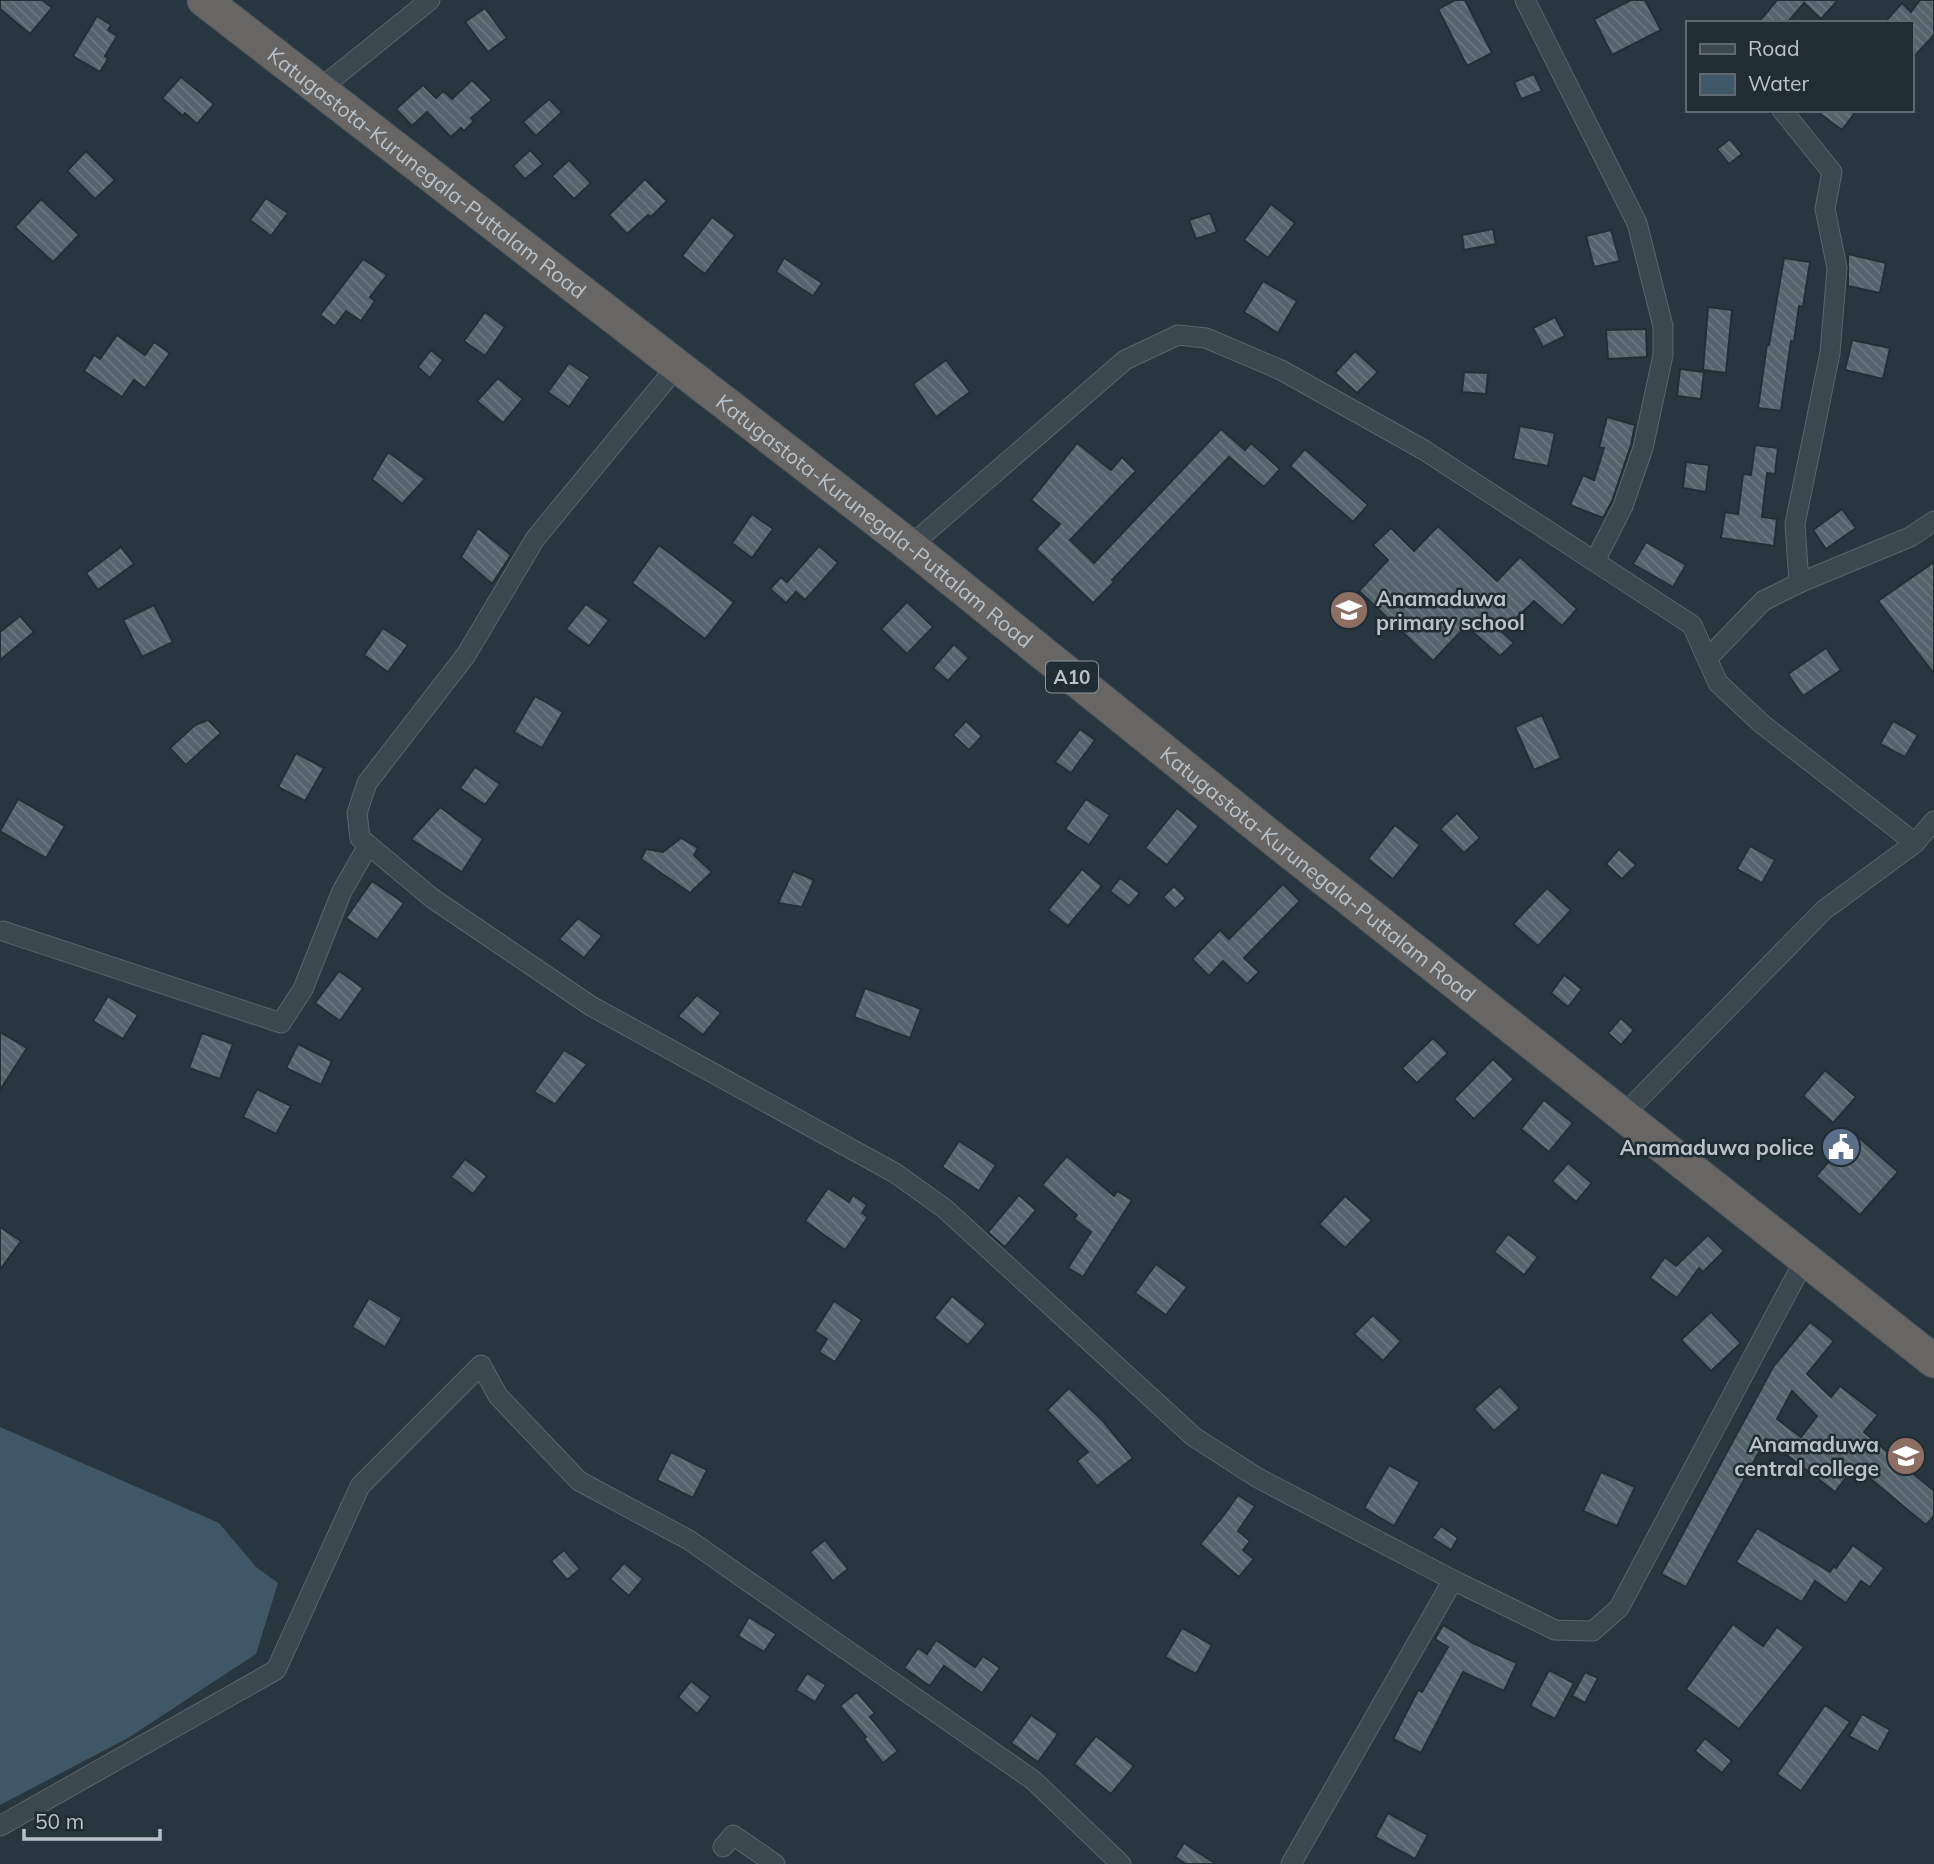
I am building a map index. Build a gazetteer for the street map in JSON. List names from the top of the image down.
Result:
{
  "streets": {
    "highway": ["Katugastota-Kurunegala-Puttalam Road", "A10"]
  },
  "places": {
    "school or university": ["Anamaduwa primary school", "Anamaduwa central college"],
    "public building": ["Anamaduwa police"]
  },
  "legend": ["Road", "Water"],
  "scale_bar": "50 m"
}
